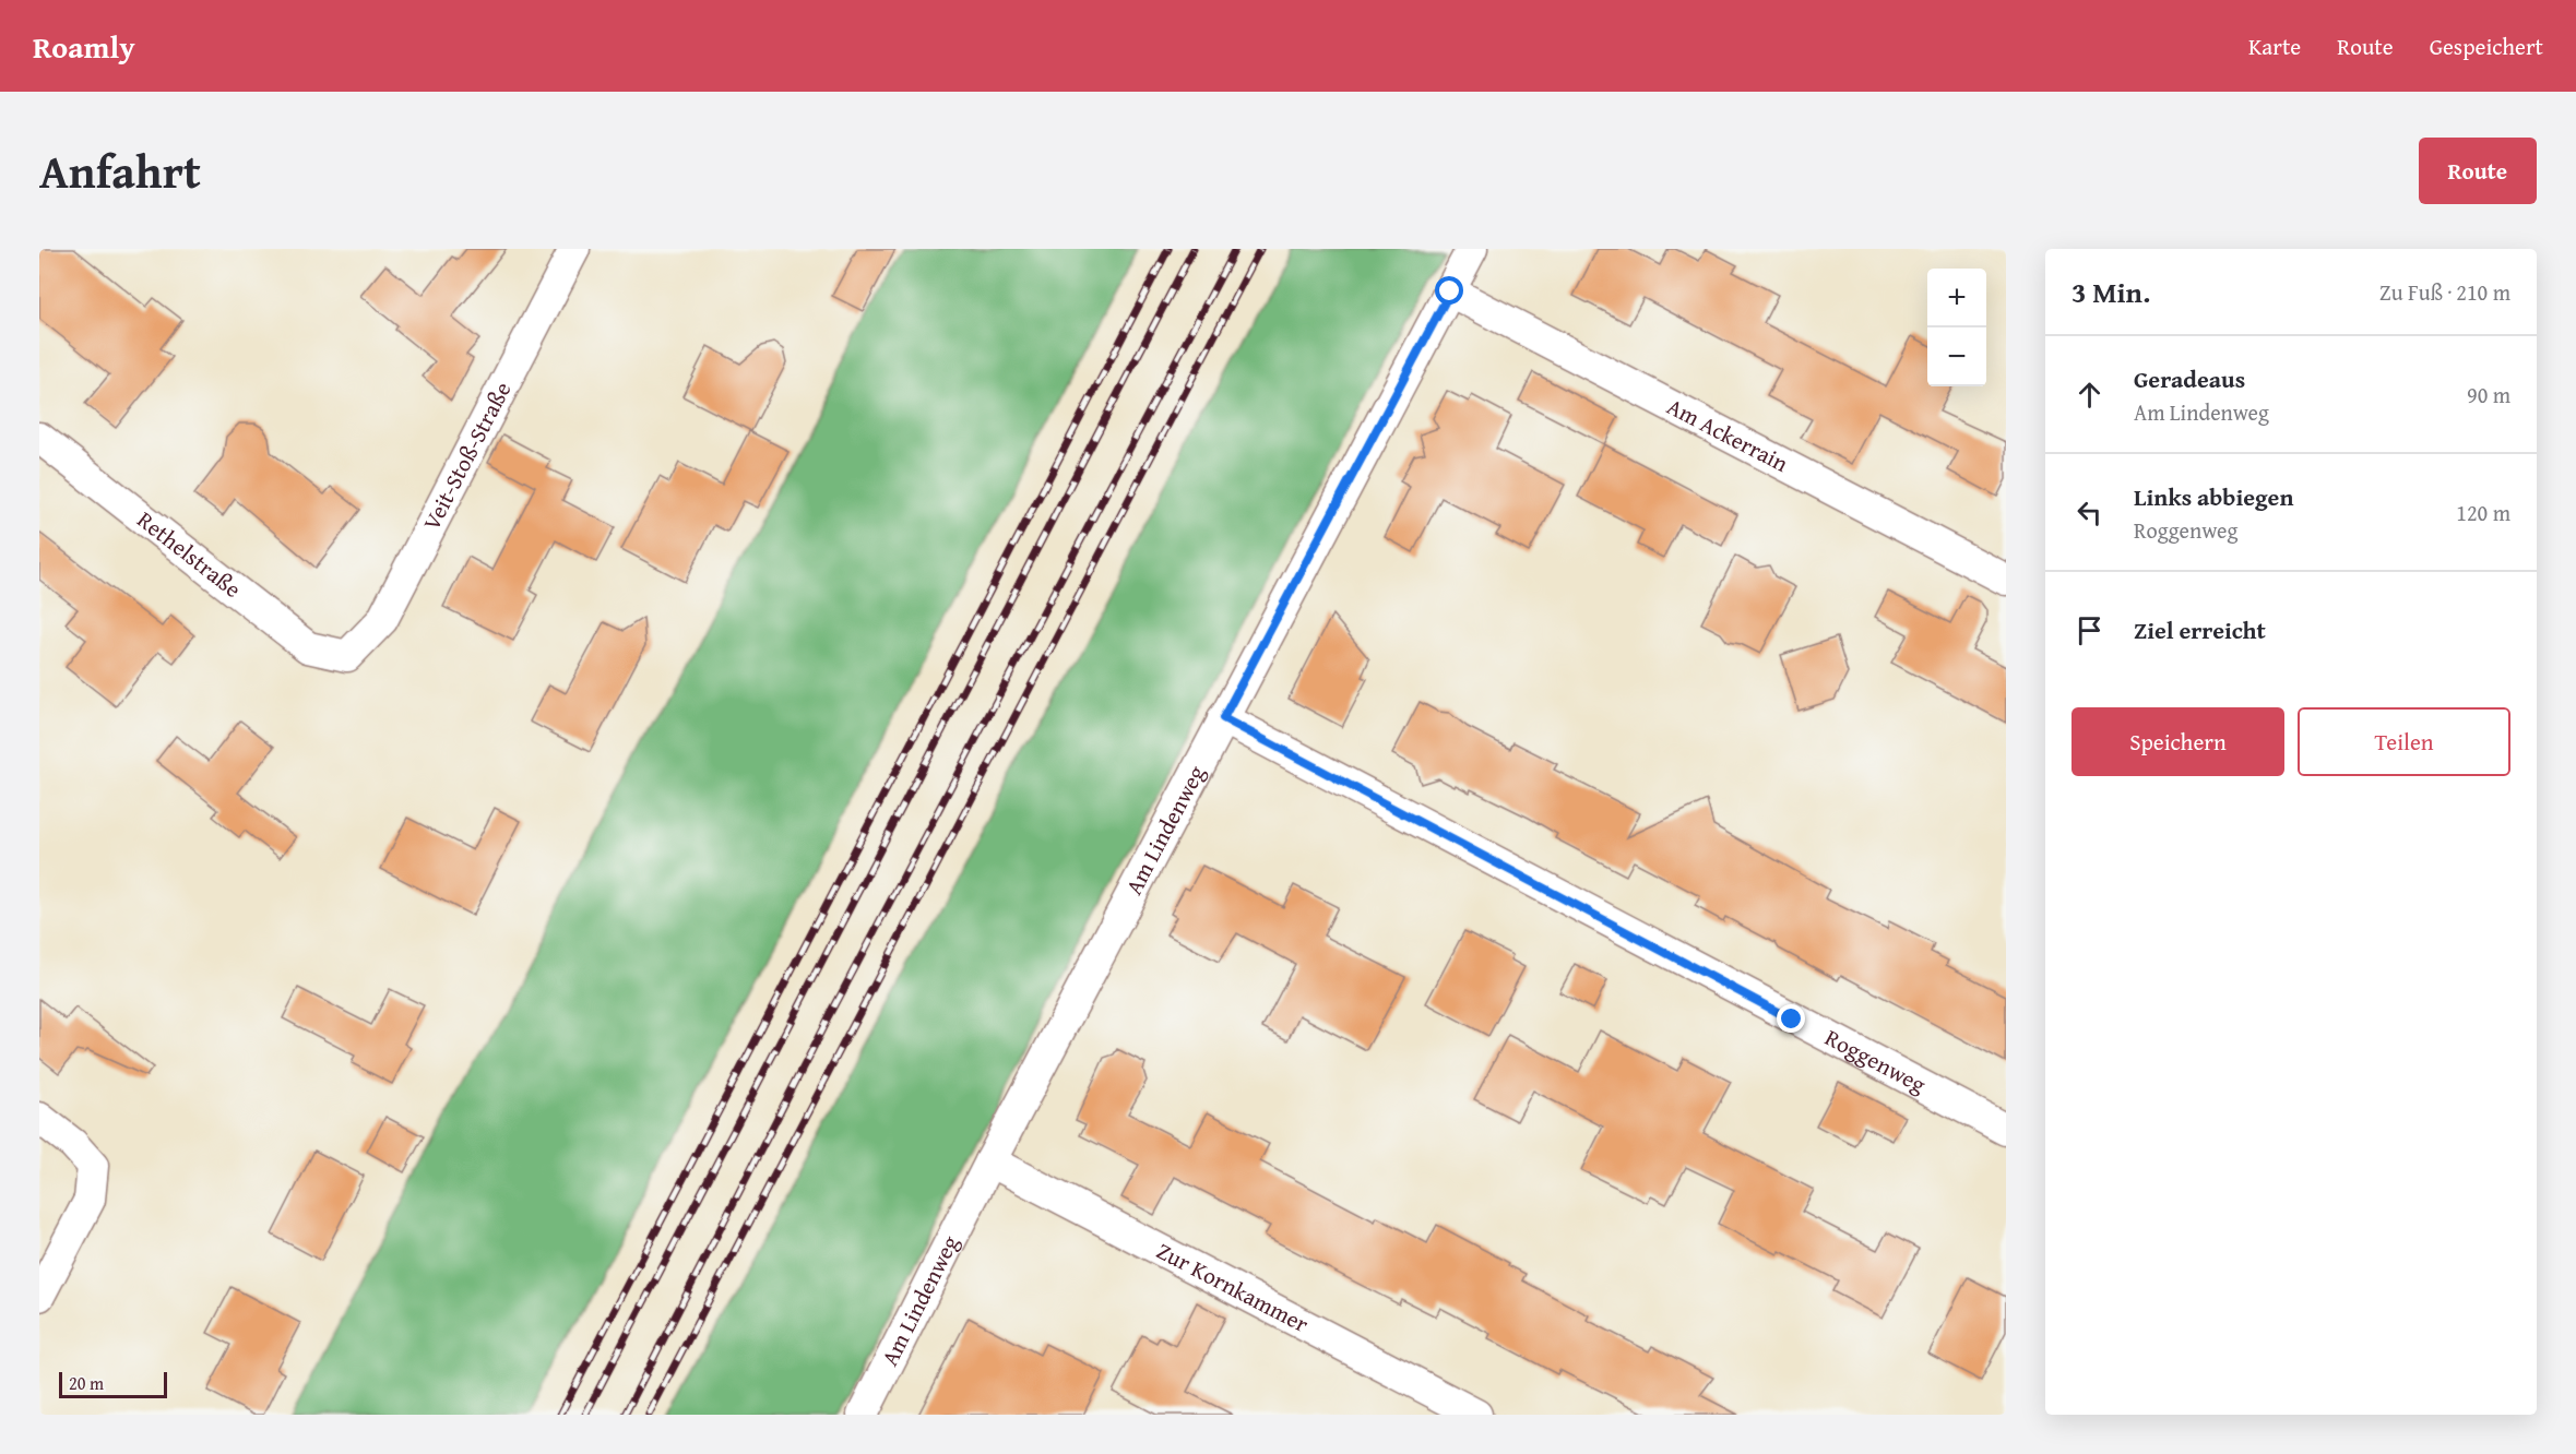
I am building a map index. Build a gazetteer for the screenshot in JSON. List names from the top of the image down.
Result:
{
  "streets": {
    "street": [
      "Am Ackerrain",
      "Veit-Stoß-Straße",
      "Rethelstraße",
      "Am Lindenweg",
      "Roggenweg",
      "Zur Kornkammer"
    ]
  },
  "crossings": [
    ["Am Ackerrain", "Am Lindenweg"],
    ["Veit-Stoß-Straße", "Rethelstraße"],
    ["Am Lindenweg", "Roggenweg"],
    ["Am Lindenweg", "Zur Kornkammer"]
  ],
  "scale_bar": "20 m",
  "page": {
    "header": "Roamly",
    "nav": ["Karte", "Route", "Gespeichert"],
    "title": "Anfahrt",
    "buttons": [
      "Route",
      ["Speichern", "Teilen"]
    ],
    "heading": ["3 Min.", "Zu Fuß · 210 m"],
    "map_buttons": ["+", "−"],
    "list": [
      ["Geradeaus", "Am Lindenweg", "90 m"],
      ["Links abbiegen", "Roggenweg", "120 m"],
      "Ziel erreicht"
    ],
    "scale": "20 m"
  }
}
